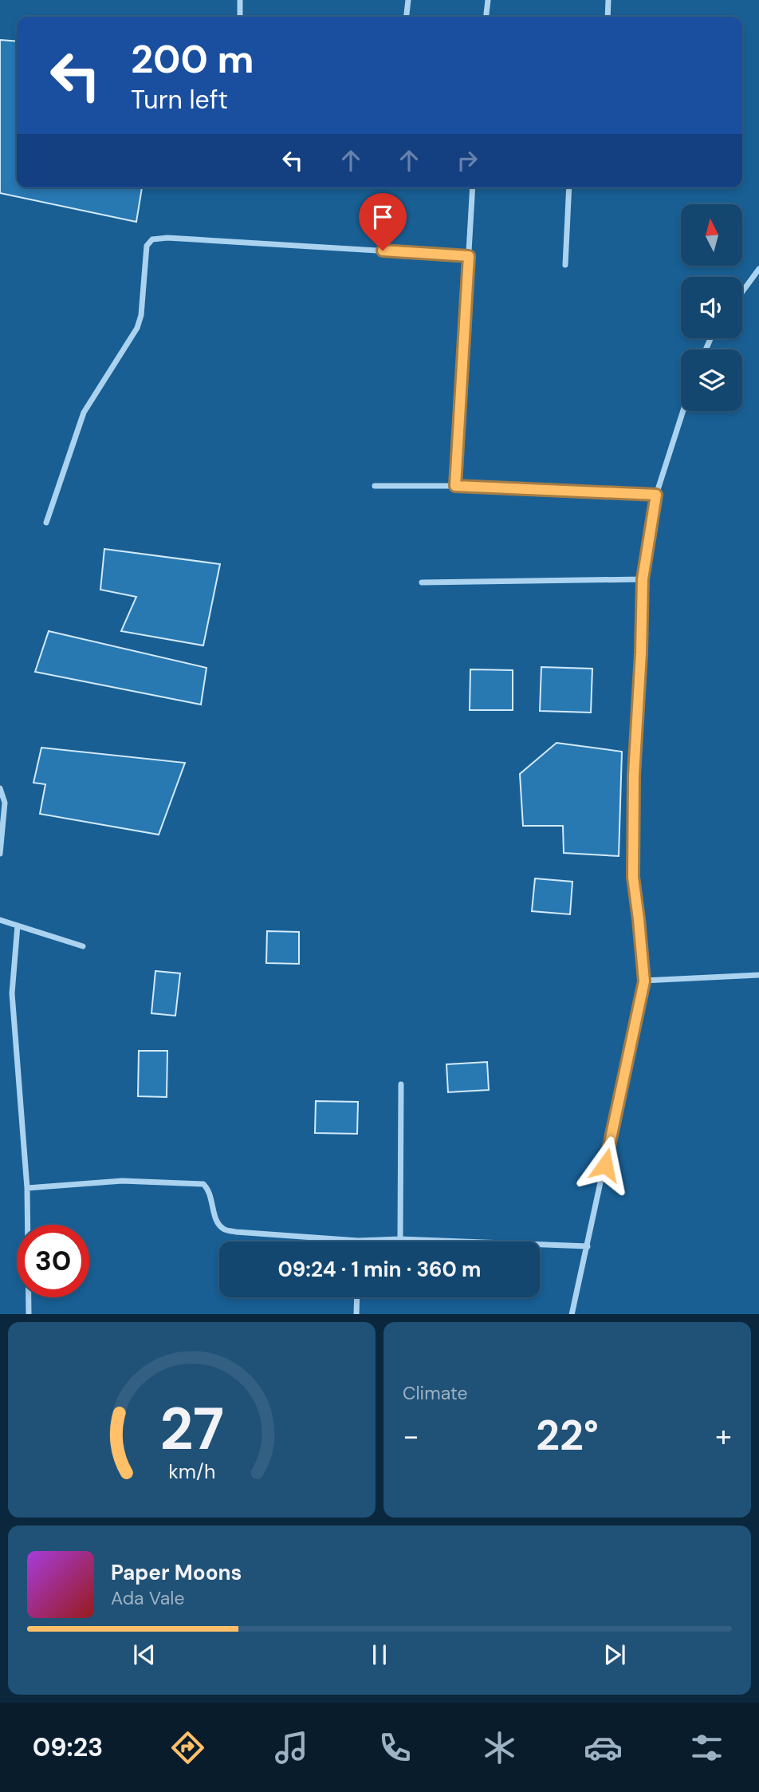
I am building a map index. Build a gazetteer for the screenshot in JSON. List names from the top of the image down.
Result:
{
  "north": "top",
  "page": {
    "turn": ["200 m", "Turn left"],
    "limit": "30",
    "trip": "09:24 · 1 min · 360 m",
    "tile": "Climate",
    "heat": ["−", "22°", "+"],
    "song": ["Paper Moons", "Ada Vale"],
    "tabs": "09:23",
    "gauge": ["27", "km/h"]
  }
}
